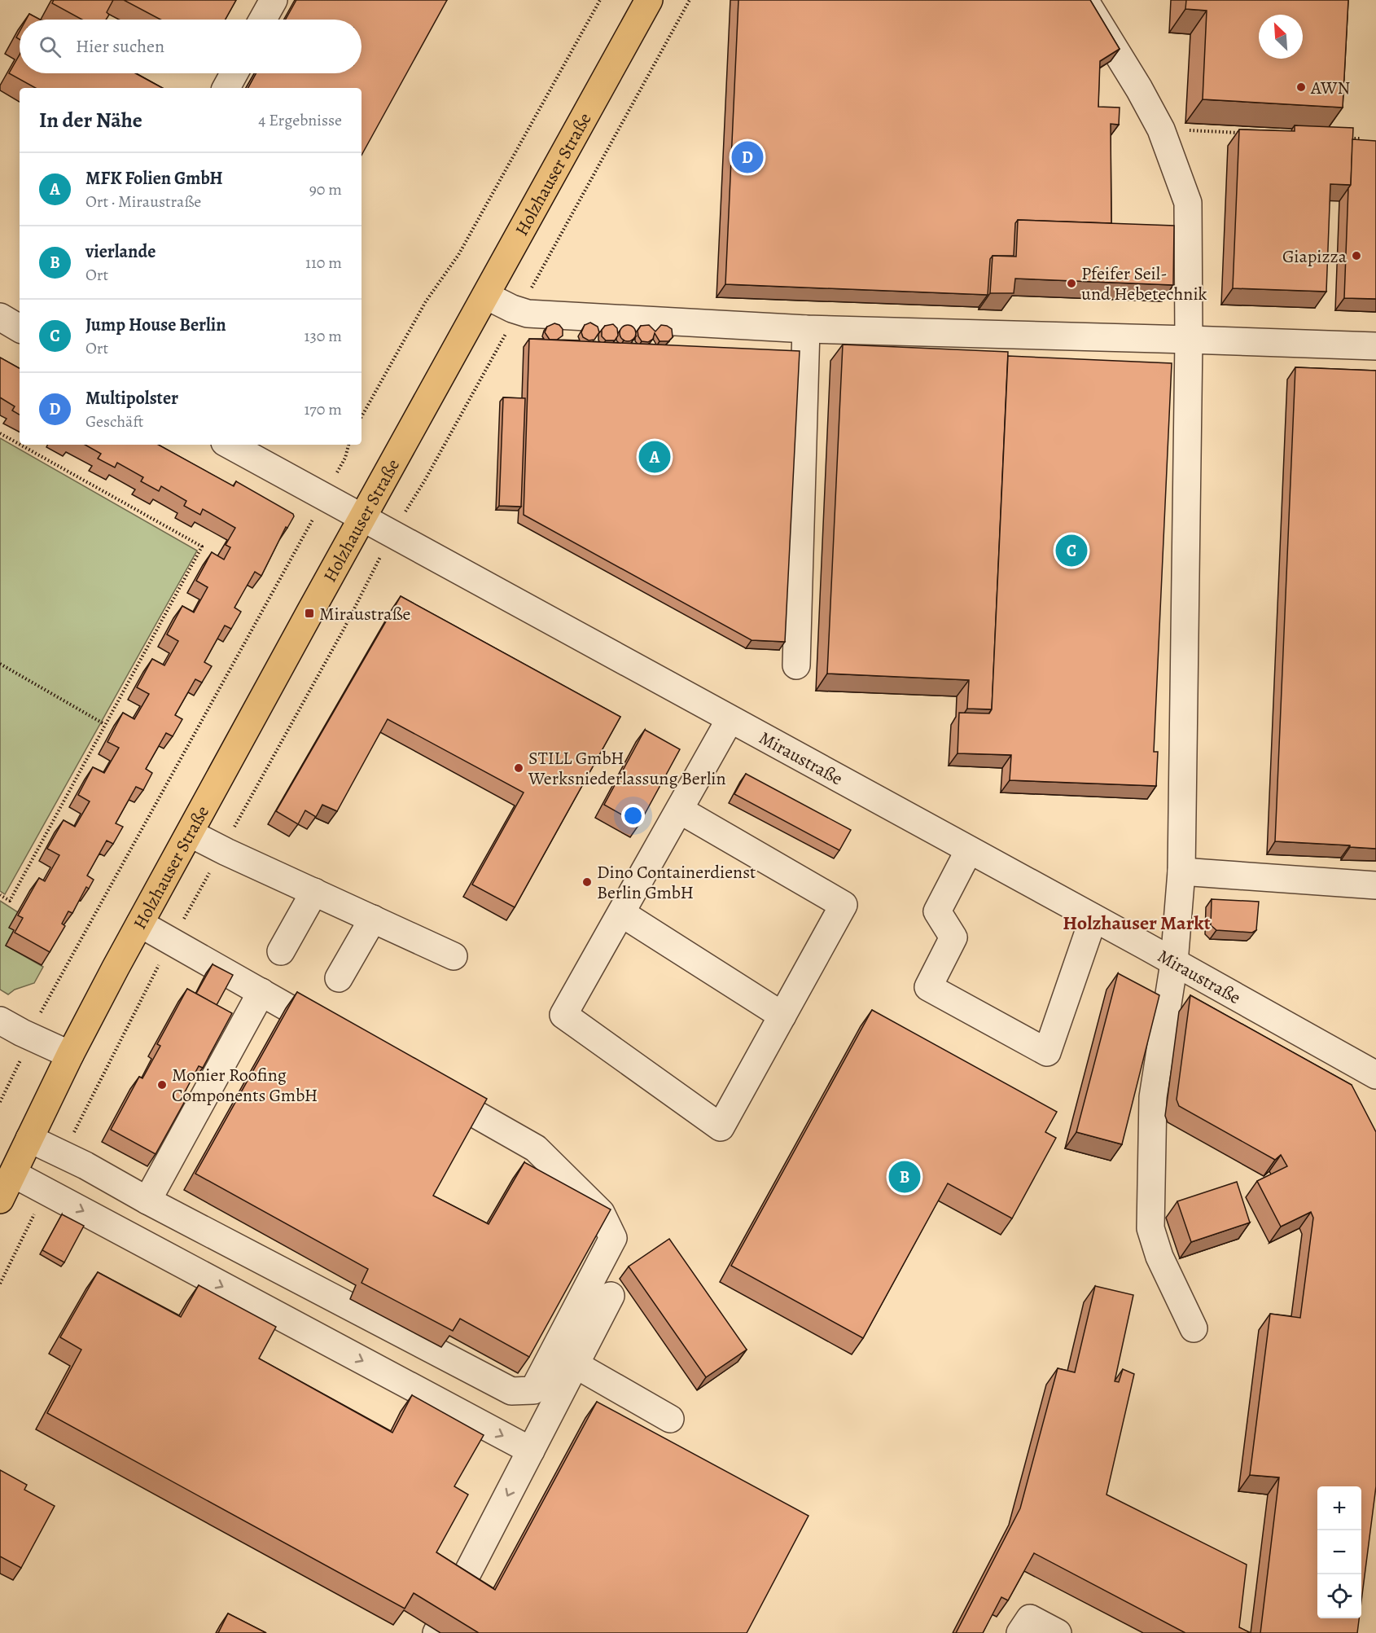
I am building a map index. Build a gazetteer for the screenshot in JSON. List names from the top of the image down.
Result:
{
  "streets": {
    "main road": ["Holzhauser Straße"],
    "street": ["Miraustraße"]
  },
  "crossings": [
    ["Holzhauser Straße", "Miraustraße"]
  ],
  "districts": ["Holzhauser Markt"],
  "places": {
    "other": [
      "AWN",
      "Giapizza",
      "Pfeifer Seil- und Hebetechnik",
      "STILL GmbH Werksniederlassung Berlin",
      "Dino Containerdienst Berlin GmbH",
      "Monier Roofing Components GmbH"
    ],
    "transit": ["Miraustraße"]
  },
  "north": "top left",
  "page": {
    "search": "Hier suchen",
    "heading": ["In der Nähe", "4 Ergebnisse"],
    "pins": [
      "D",
      "A",
      "C",
      "B"
    ],
    "list": [
      {
        "mark": "A",
        "name": "MFK Folien GmbH",
        "note": "Ort · Miraustraße",
        "value": "90 m"
      },
      {
        "mark": "B",
        "name": "vierlande",
        "note": "Ort",
        "value": "110 m"
      },
      {
        "mark": "C",
        "name": "Jump House Berlin",
        "note": "Ort",
        "value": "130 m"
      },
      {
        "mark": "D",
        "name": "Multipolster",
        "note": "Geschäft",
        "value": "170 m"
      }
    ],
    "map_buttons": ["+", "−"]
  }
}
